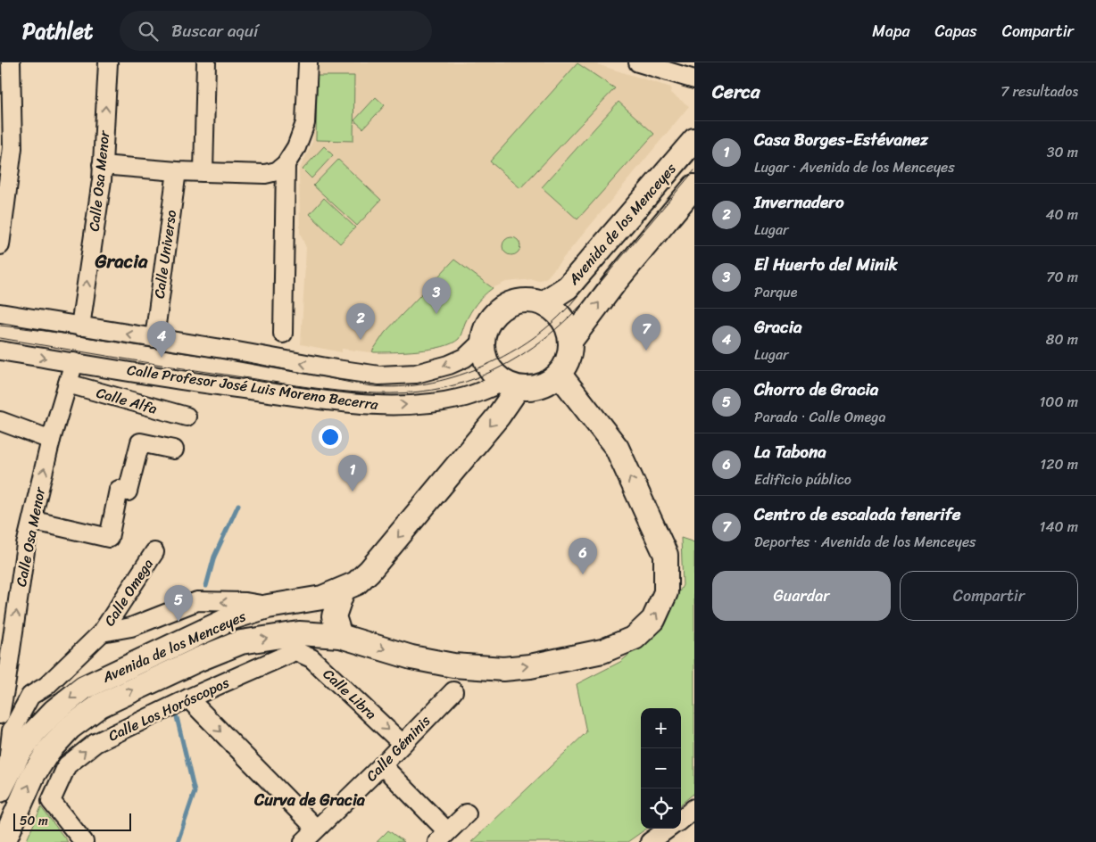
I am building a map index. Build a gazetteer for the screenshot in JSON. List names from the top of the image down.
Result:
{
  "streets": {
    "main road": ["Avenida de los Menceyes"],
    "street": [
      "Calle Osa Menor",
      "Calle Universo",
      "Calle Profesor José Luis Moreno Becerra",
      "Calle Alfa",
      "Calle Omega",
      "Calle Libra",
      "Calle Los Horóscopos",
      "Calle Géminis"
    ]
  },
  "crossings": [
    ["Calle Osa Menor", "Calle Profesor José Luis Moreno Becerra"],
    ["Calle Osa Menor", "Calle Alfa"],
    ["Avenida de los Menceyes", "Calle Profesor José Luis Moreno Becerra"],
    ["Avenida de los Menceyes", "Calle Omega"],
    ["Avenida de los Menceyes", "Calle Libra"],
    ["Avenida de los Menceyes", "Calle Los Horóscopos"],
    ["Calle Universo", "Calle Profesor José Luis Moreno Becerra"],
    ["Calle Libra", "Calle Los Horóscopos"],
    ["Calle Libra", "Calle Géminis"]
  ],
  "one_way": ["Calle Omega"],
  "districts": ["Gracia", "Curva de Gracia"],
  "scale_bar": "50 m",
  "page": {
    "header": "Pathlet",
    "search": "Buscar aquí",
    "nav": ["Mapa", "Capas", "Compartir"],
    "heading": ["Cerca", "7 resultados"],
    "list": [
      {
        "mark": "1",
        "name": "Casa Borges-Estévanez",
        "note": "Lugar · Avenida de los Menceyes",
        "value": "30 m"
      },
      {
        "mark": "2",
        "name": "Invernadero",
        "note": "Lugar",
        "value": "40 m"
      },
      {
        "mark": "3",
        "name": "El Huerto del Minik",
        "note": "Parque",
        "value": "70 m"
      },
      {
        "mark": "4",
        "name": "Gracia",
        "note": "Lugar",
        "value": "80 m"
      },
      {
        "mark": "5",
        "name": "Chorro de Gracia",
        "note": "Parada · Calle Omega",
        "value": "100 m"
      },
      {
        "mark": "6",
        "name": "La Tabona",
        "note": "Edificio público",
        "value": "120 m"
      },
      {
        "mark": "7",
        "name": "Centro de escalada tenerife",
        "note": "Deportes · Avenida de los Menceyes",
        "value": "140 m"
      }
    ],
    "pins": [
      "3",
      "2",
      "7",
      "4",
      "1",
      "6",
      "5"
    ],
    "buttons": ["Guardar", "Compartir"],
    "map_buttons": ["+", "−"],
    "scale": "50 m"
  }
}
